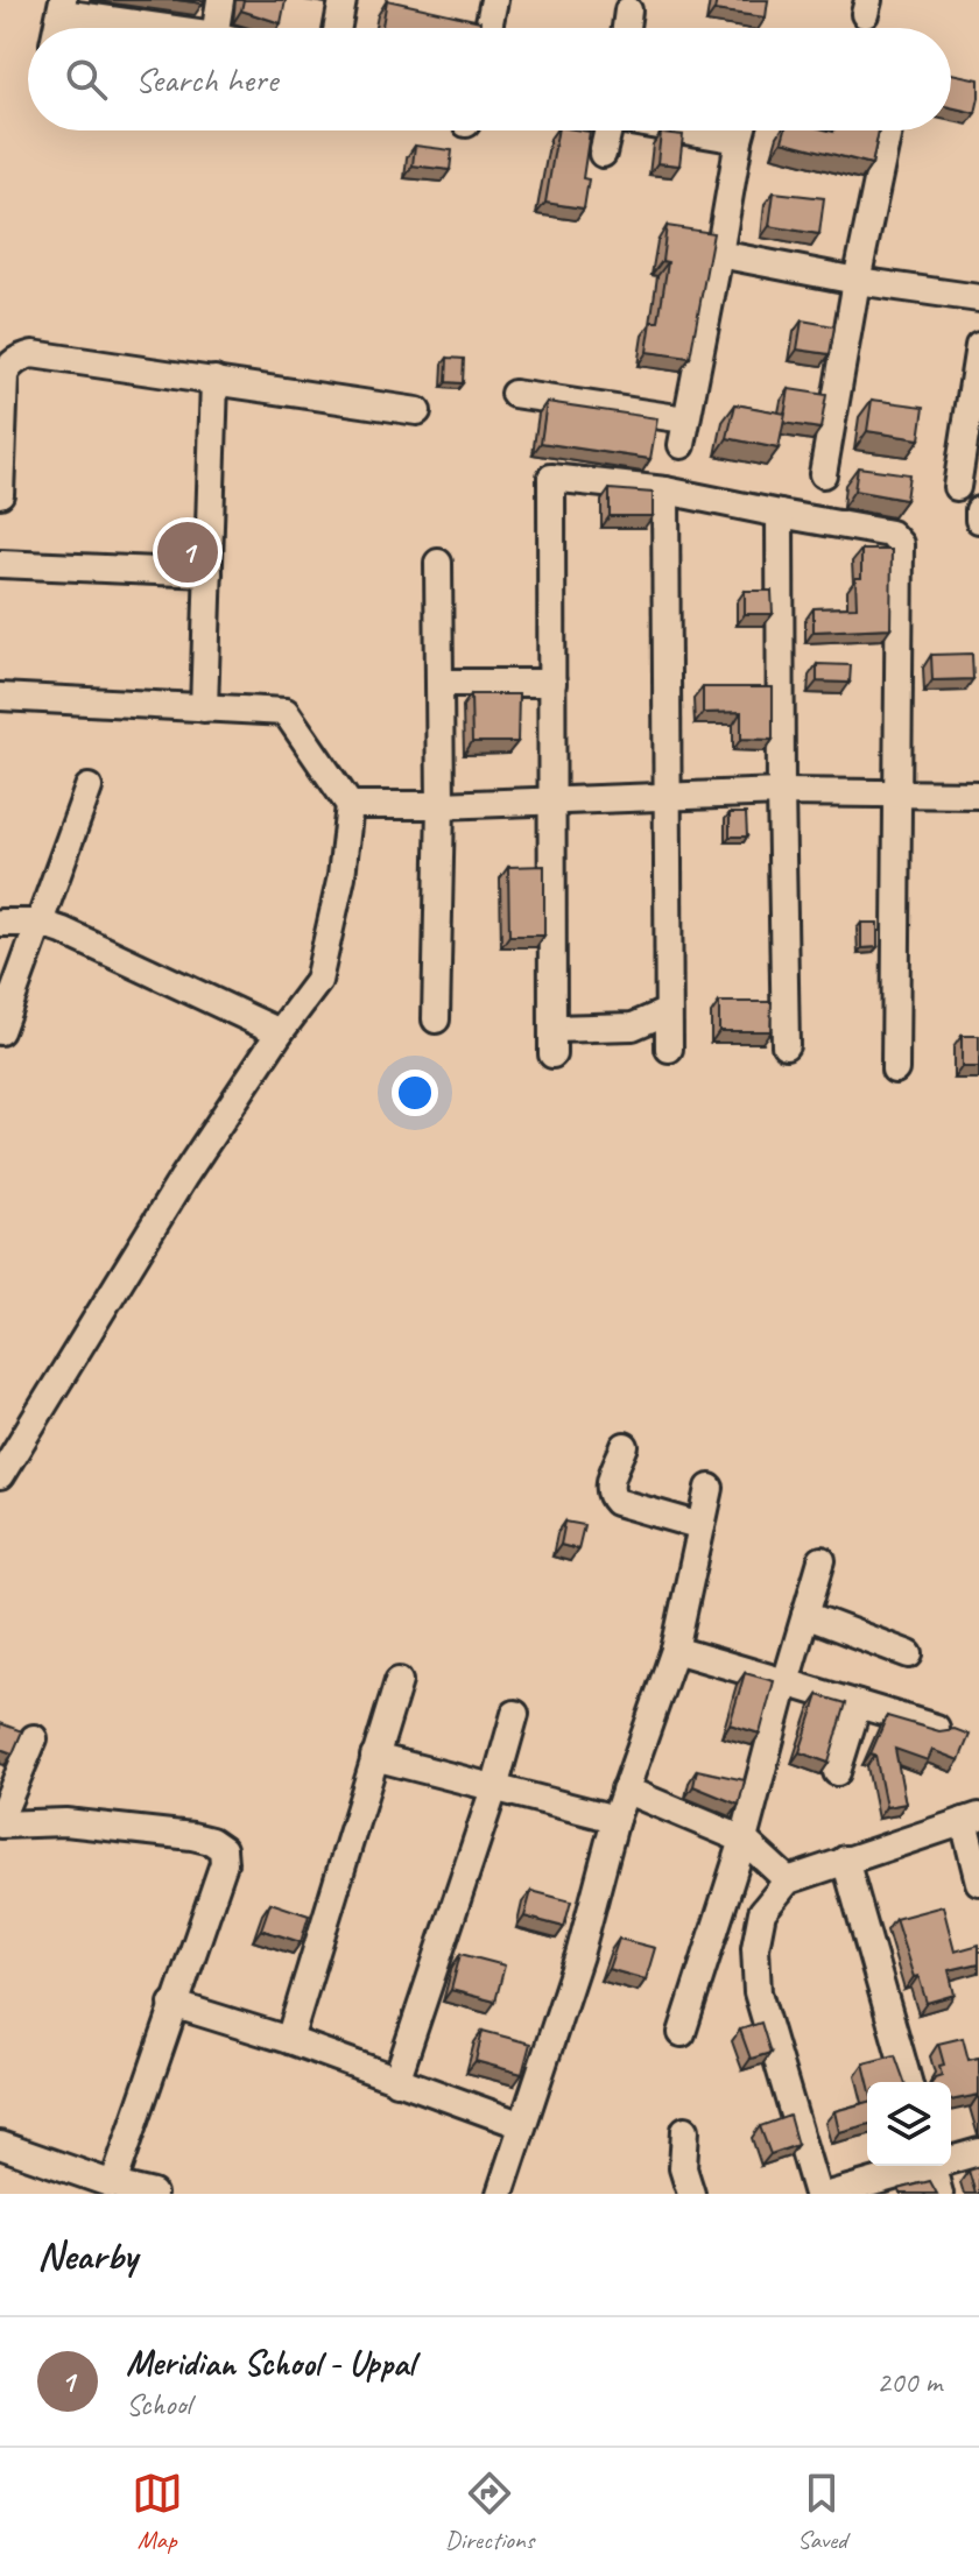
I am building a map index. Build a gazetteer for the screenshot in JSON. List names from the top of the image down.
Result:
{
  "page": {
    "search": "Search here",
    "pins": "1",
    "heading": "Nearby",
    "list": [
      {
        "mark": "1",
        "name": "Meridian School - Uppal",
        "note": "School",
        "value": "200 m"
      }
    ],
    "nav": ["Map", "Directions", "Saved"]
  }
}
